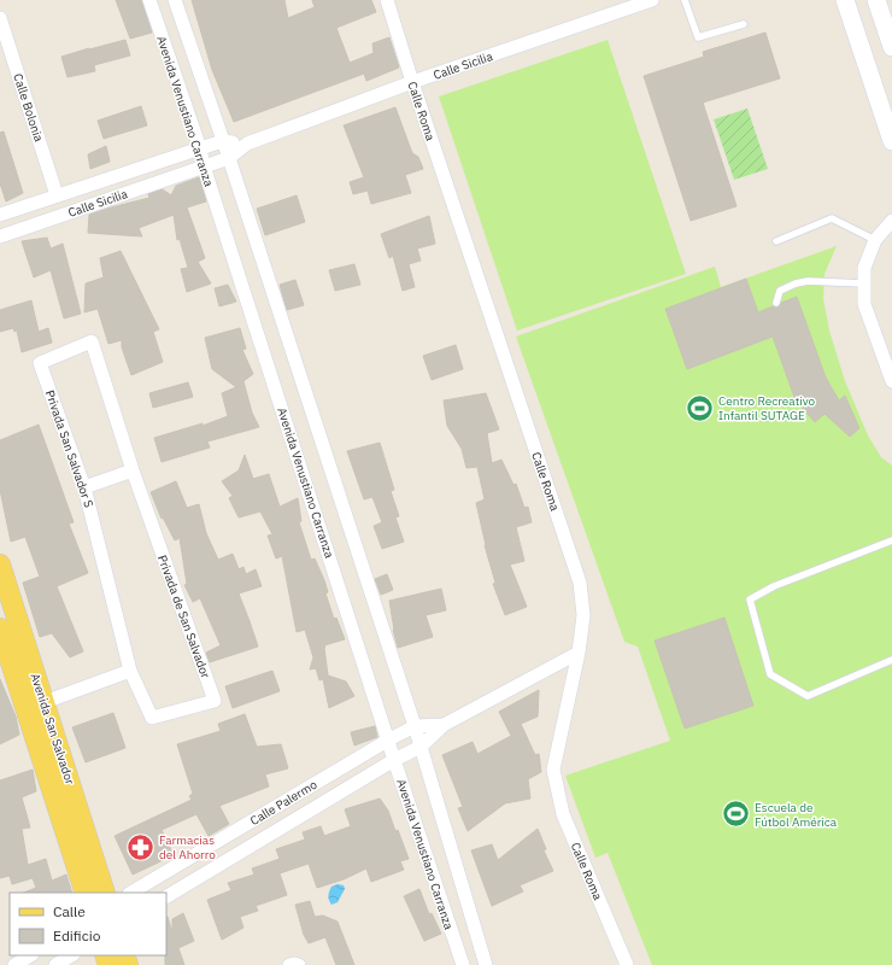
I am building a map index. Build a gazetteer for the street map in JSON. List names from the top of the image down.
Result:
{
  "streets": {
    "main road": ["Avenida San Salvador"],
    "street": [
      "Calle Sicilia",
      "Calle Bolonia",
      "Avenida Venustiano Carranza",
      "Calle Roma",
      "Privada San Salvador S",
      "Privada de San Salvador",
      "Calle Palermo"
    ]
  },
  "crossings": [
    ["Calle Sicilia", "Calle Bolonia"],
    ["Calle Sicilia", "Avenida Venustiano Carranza"],
    ["Calle Sicilia", "Calle Roma"],
    ["Avenida Venustiano Carranza", "Calle Palermo"],
    ["Calle Roma", "Calle Palermo"],
    ["Privada San Salvador S", "Privada de San Salvador"]
  ],
  "places": {
    "sports": ["Centro Recreativo Infantil SUTAGE", "Escuela de Fútbol América"],
    "pharmacy": ["Farmacias del Ahorro"]
  },
  "legend": ["Calle", "Edificio"]
}
